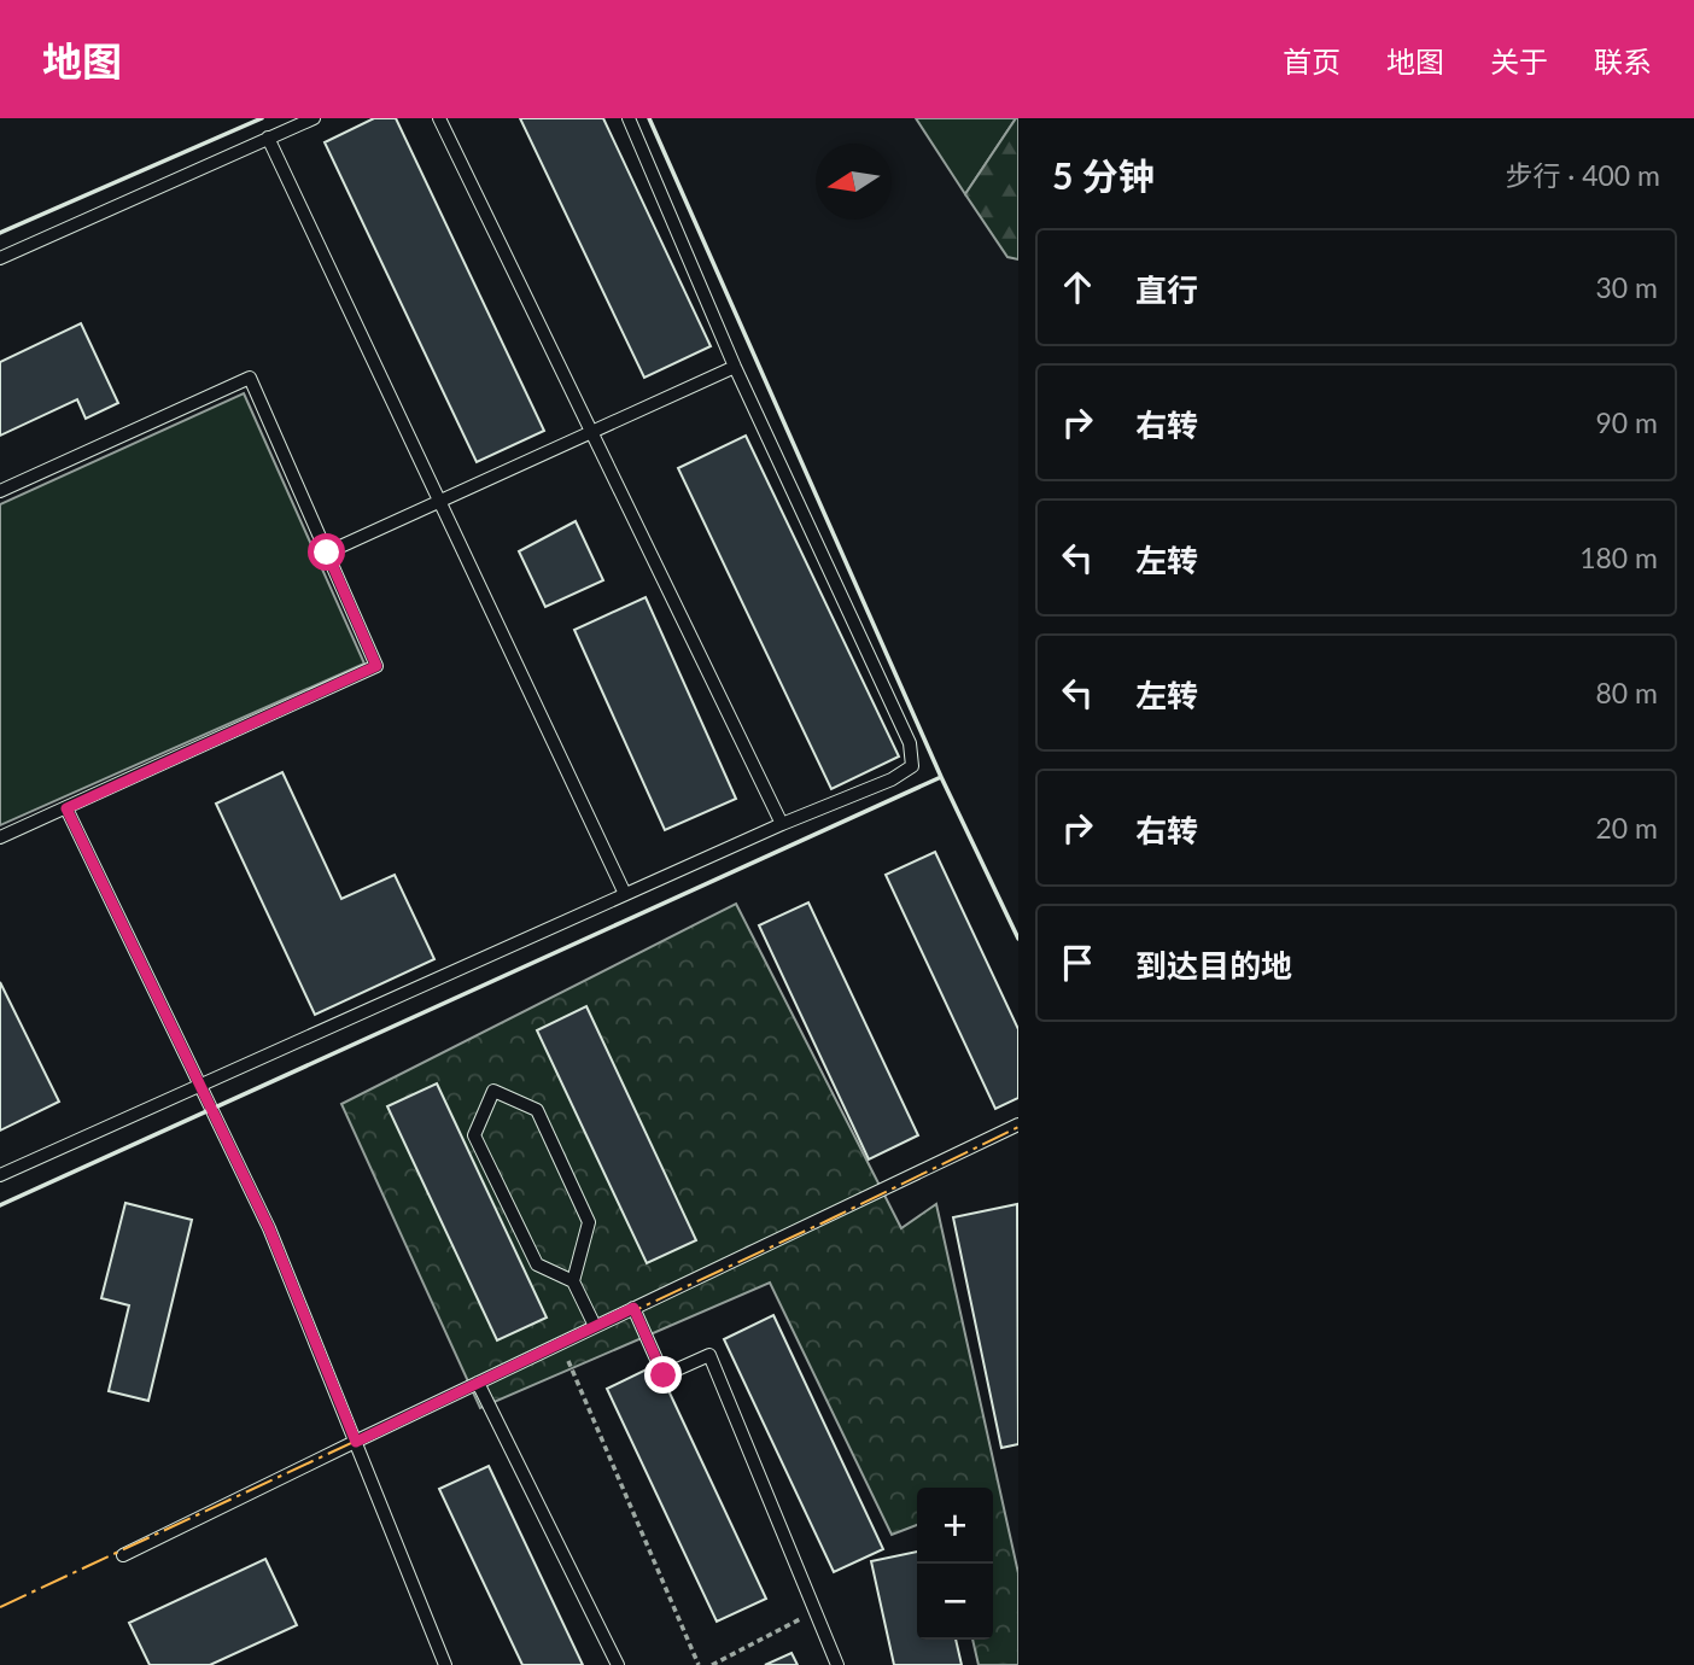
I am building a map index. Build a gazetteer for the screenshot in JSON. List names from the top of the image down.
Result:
{
  "north": "left",
  "page": {
    "header": "地图",
    "nav": [
      "首页",
      "地图",
      "关于",
      "联系"
    ],
    "heading": ["5 分钟", "步行 · 400 m"],
    "list": [
      ["直行", "30 m"],
      ["右转", "90 m"],
      ["左转", "180 m"],
      ["左转", "80 m"],
      ["右转", "20 m"],
      "到达目的地"
    ],
    "map_buttons": ["+", "−"]
  }
}
